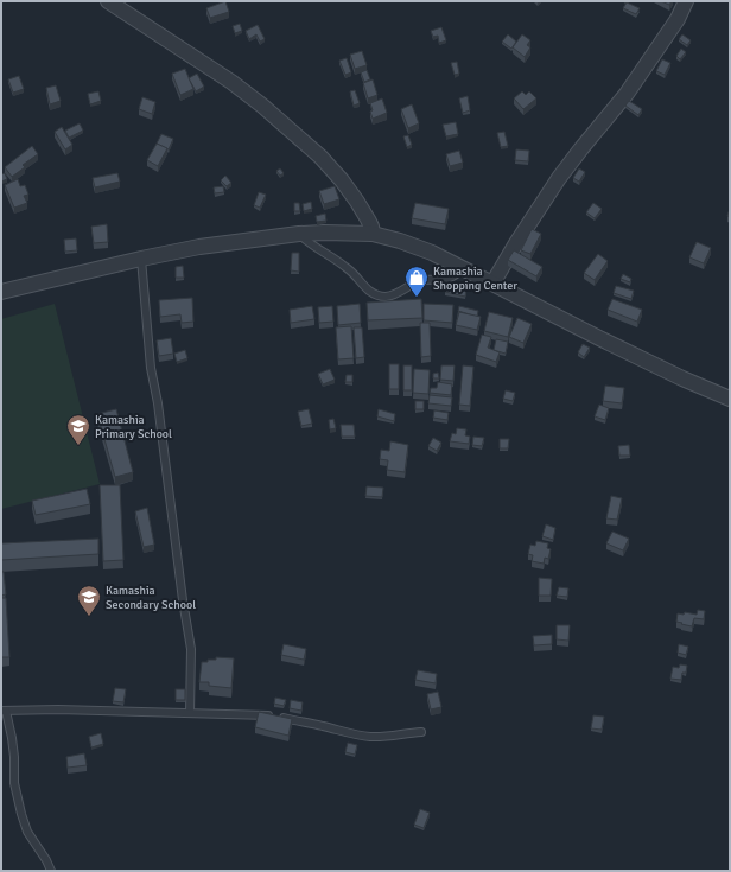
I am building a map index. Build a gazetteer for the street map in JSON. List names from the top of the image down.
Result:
{
  "places": {
    "shop": ["Kamashia Shopping Center"],
    "school or university": ["Kamashia Primary School", "Kamashia Secondary School"]
  }
}
